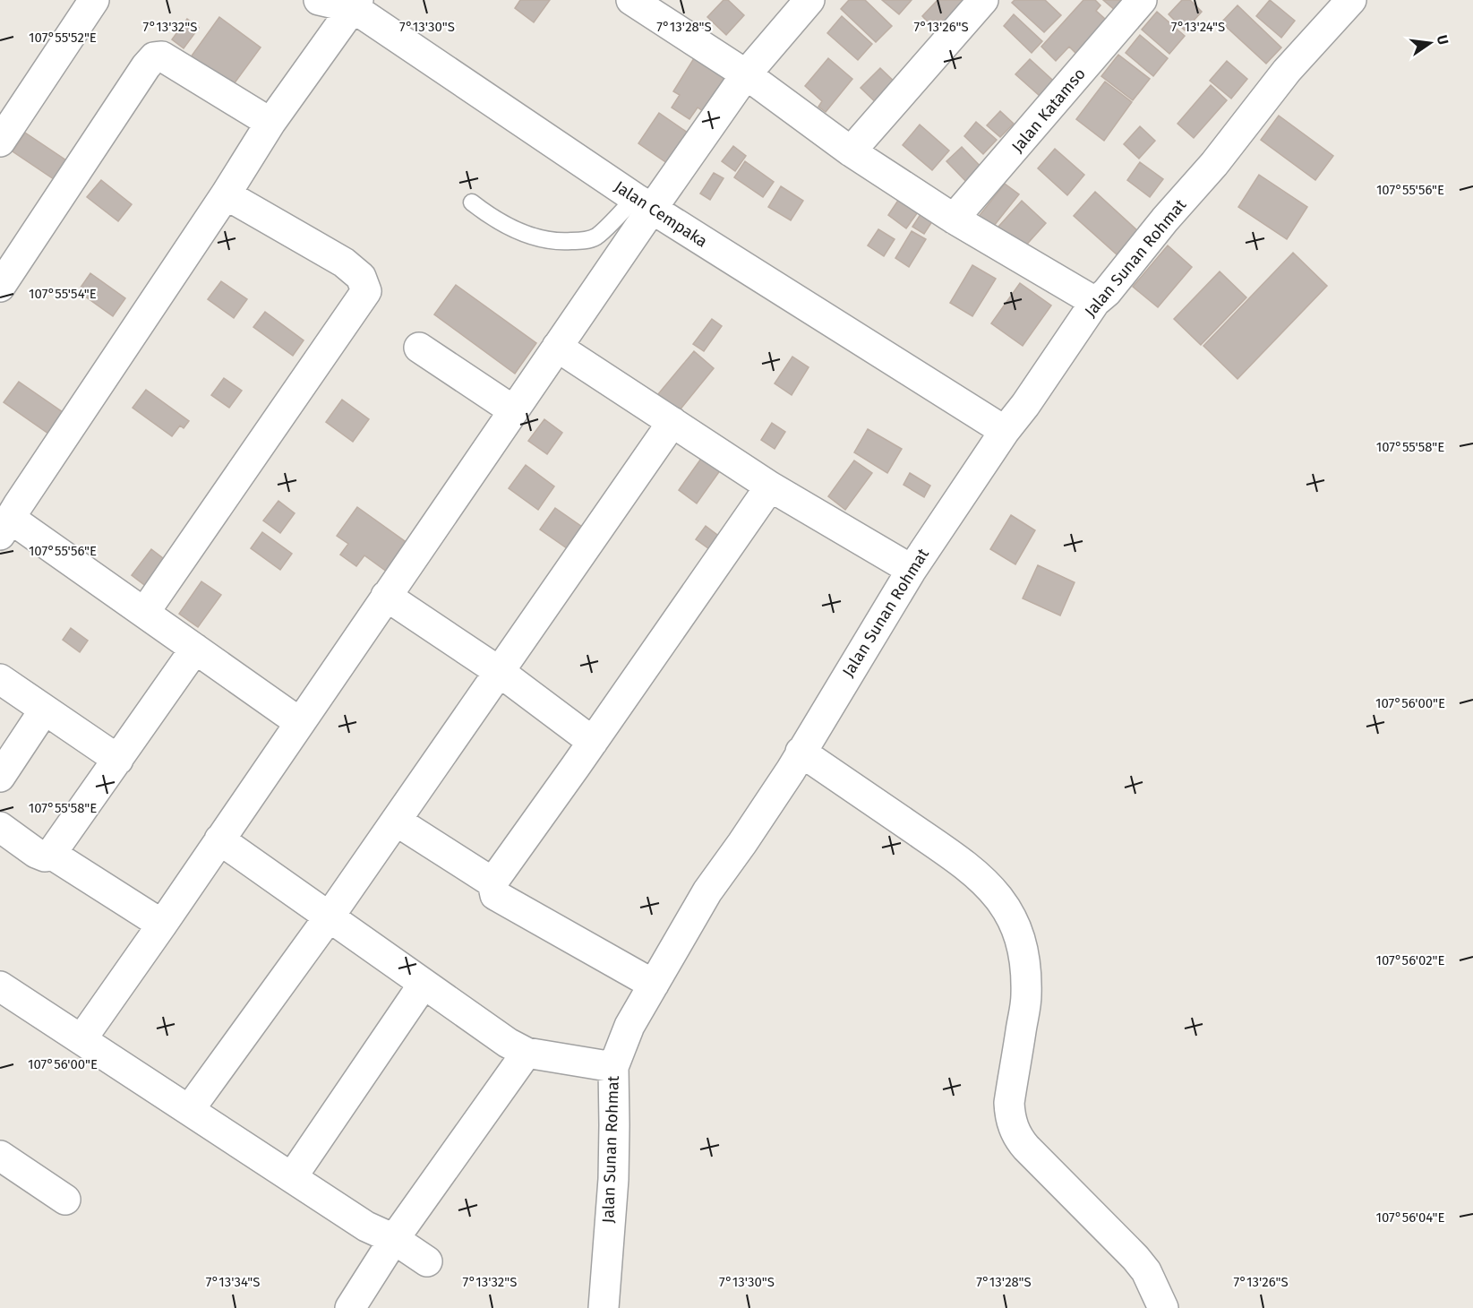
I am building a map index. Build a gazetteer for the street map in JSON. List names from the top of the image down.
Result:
{
  "streets": {
    "street": ["Jalan Katamso", "Jalan Cempaka", "Jalan Sunan Rohmat"]
  },
  "crossings": [
    ["Jalan Cempaka", "Jalan Sunan Rohmat"]
  ],
  "north": "right",
  "coordinates": [
    "7°13'32\"S",
    "7°13'30\"S",
    "7°13'28\"S",
    "7°13'26\"S",
    "7°13'24\"S",
    "107°55'52\"E",
    "107°55'56\"E",
    "107°55'54\"E",
    "107°55'58\"E",
    "107°56'00\"E",
    "107°56'02\"E",
    "107°56'04\"E",
    "7°13'34\"S"
  ]
}
